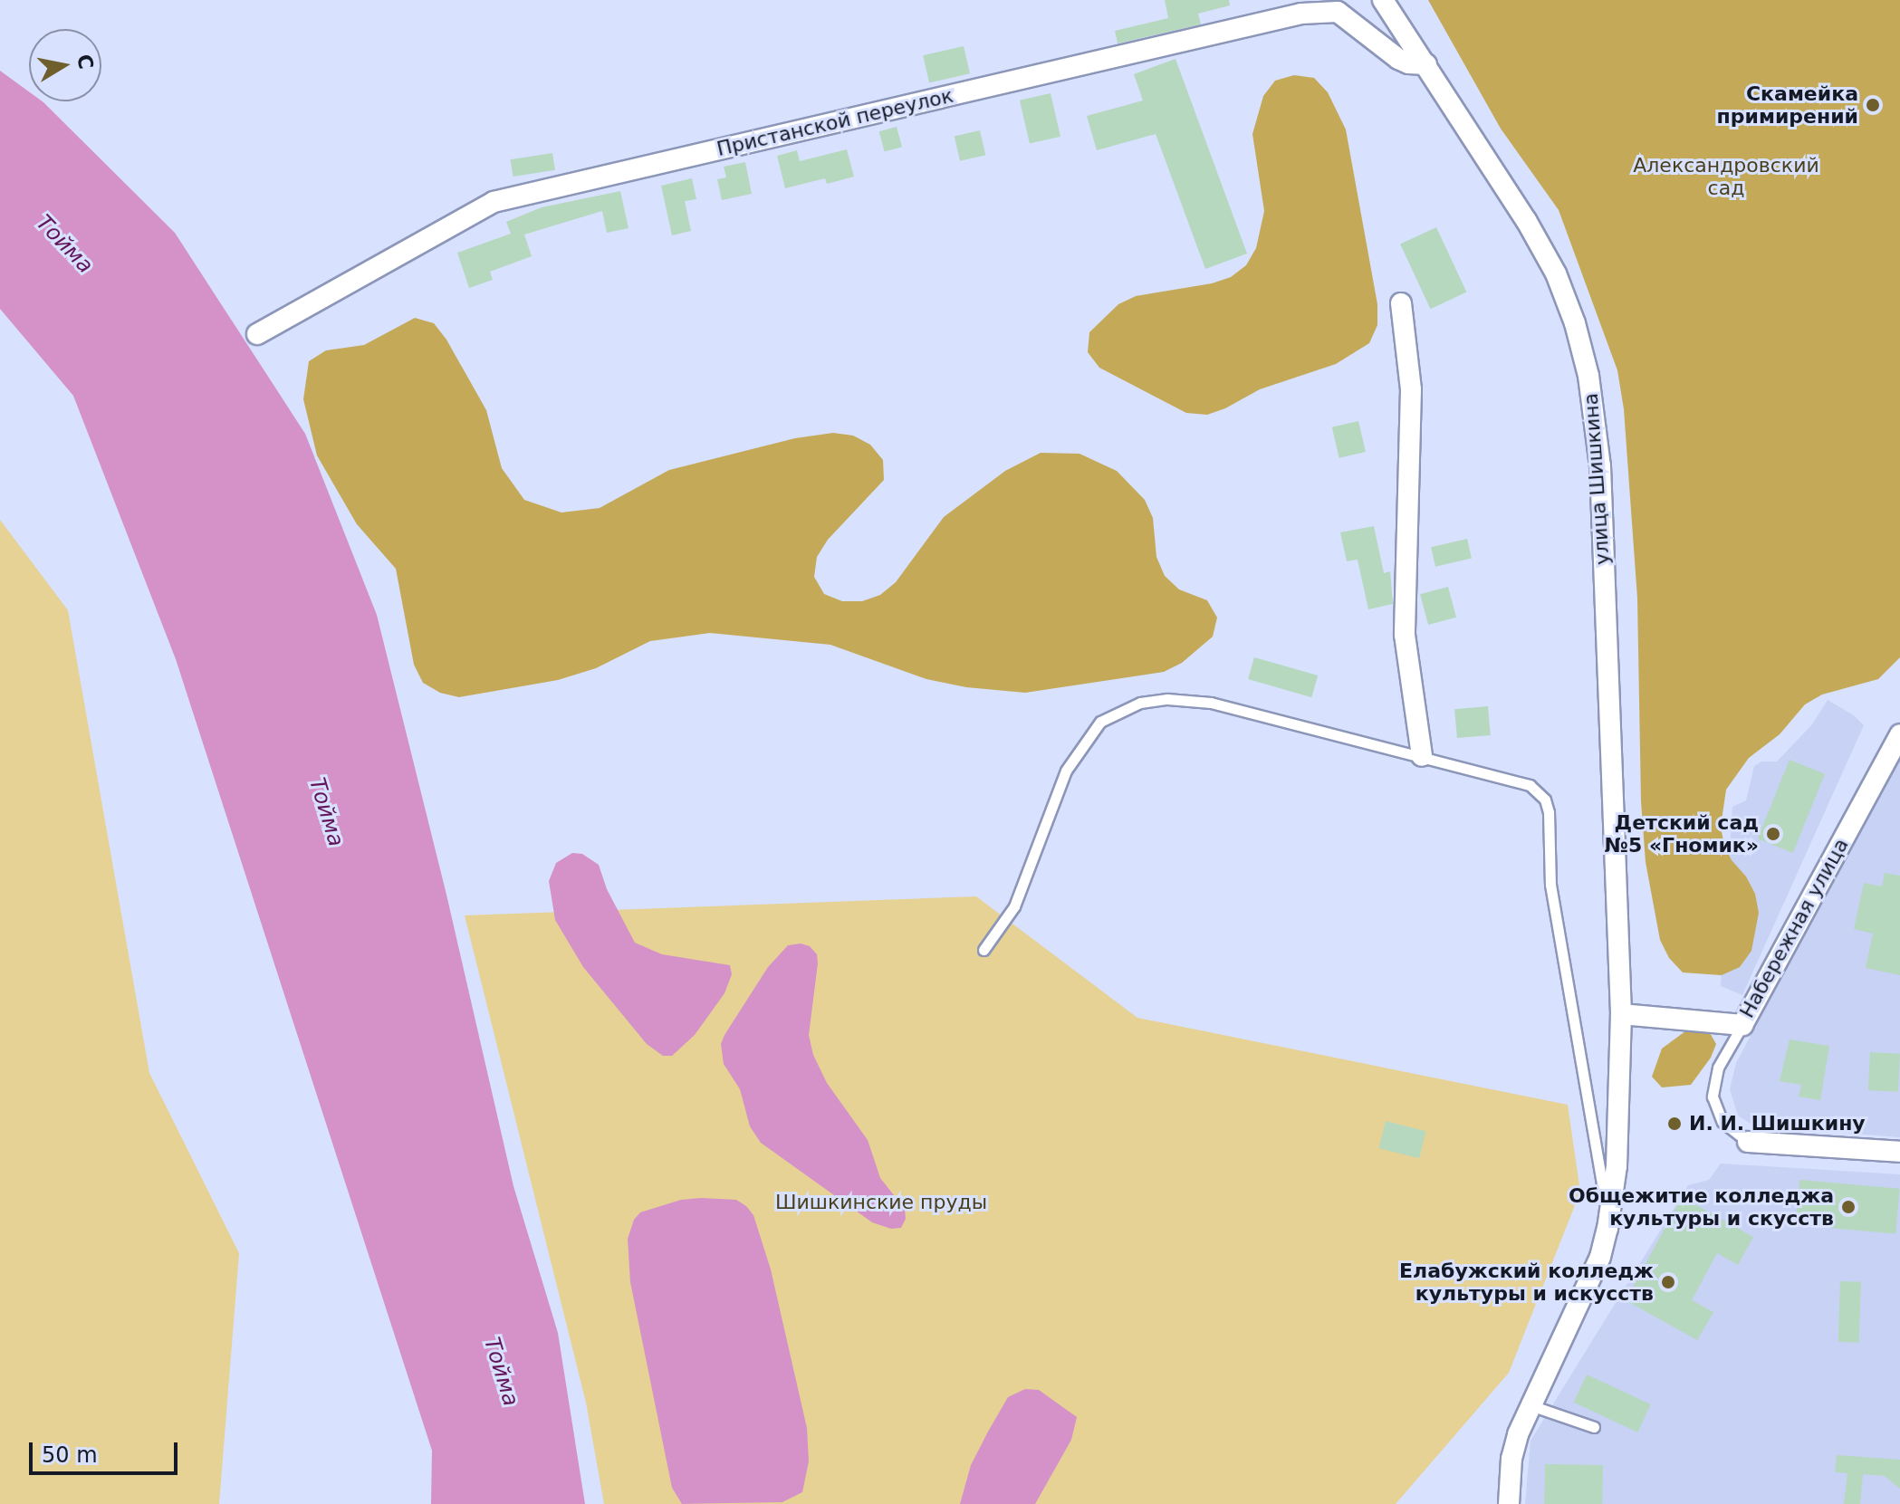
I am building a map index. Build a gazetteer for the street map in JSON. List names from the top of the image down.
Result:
{
  "streets": {
    "street": ["Пристанской переулок", "улица Шишкина", "Набережная улица"]
  },
  "crossings": [
    ["Пристанской переулок", "улица Шишкина"],
    ["улица Шишкина", "Набережная улица"]
  ],
  "water": ["Тойма"],
  "parks": ["Александровский сад", "Шишкинские пруды"],
  "places": [
    "Скамейка примирений",
    "Детский сад №5 «Гномик»",
    "И. И. Шишкину",
    "Общежитие колледжа культуры и скусств",
    "Елабужский колледж культуры и искусств"
  ],
  "scale_bar": "50 m",
  "north": "right"
}
